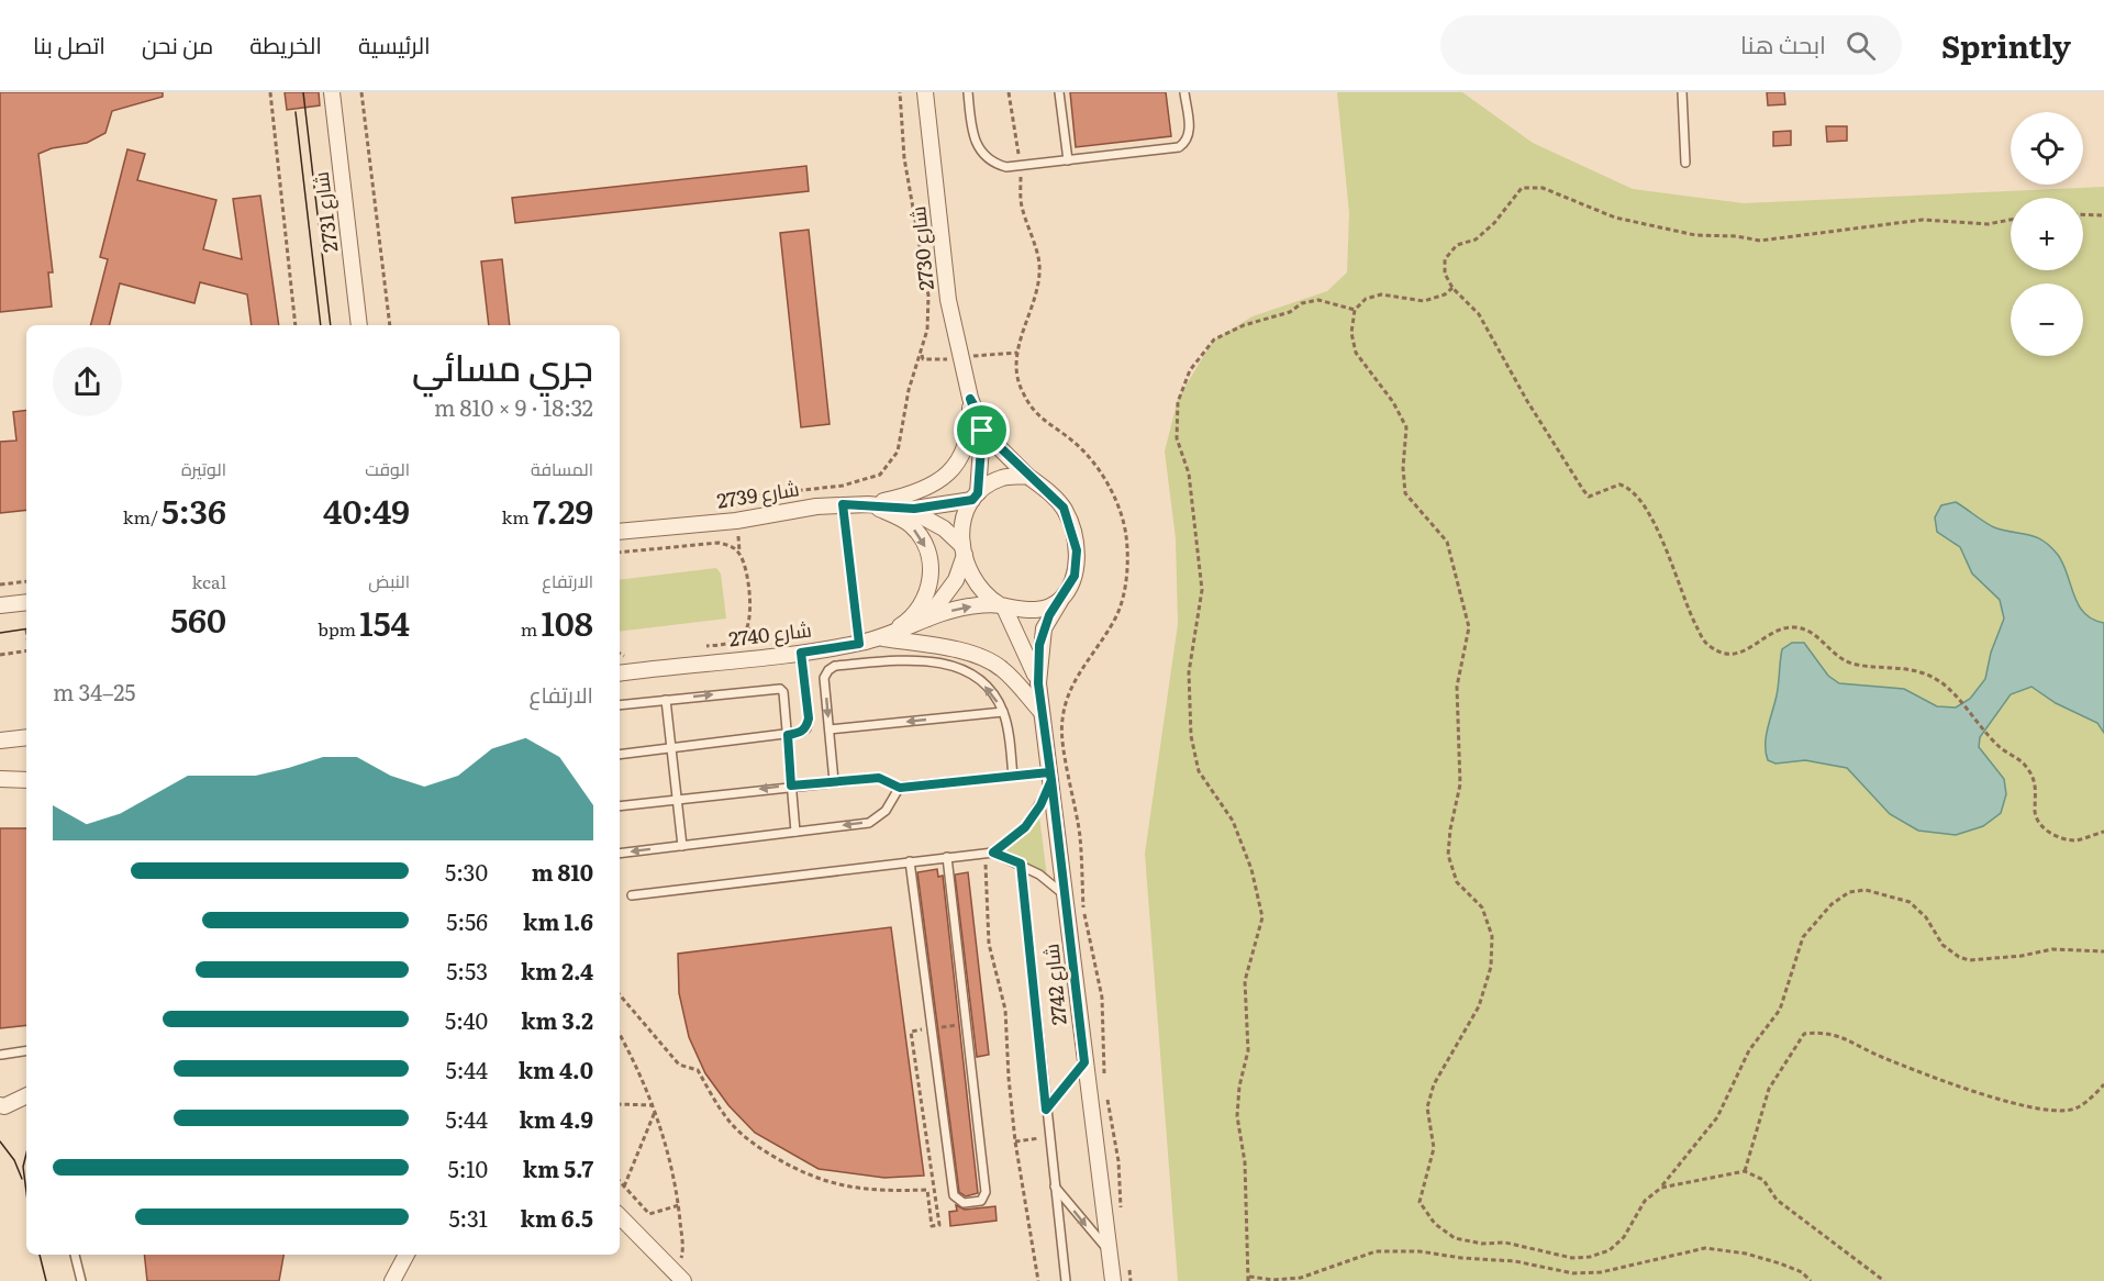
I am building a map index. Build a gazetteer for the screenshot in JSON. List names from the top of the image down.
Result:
{
  "streets": {
    "street": [
      "شارع 2731",
      "شارع 2730",
      "شارع 2739",
      "شارع 2740",
      "شارع 2742"
    ]
  },
  "crossings": [
    ["شارع 2730", "شارع 2739"],
    ["شارع 2730", "شارع 2740"],
    ["شارع 2730", "شارع 2742"],
    ["شارع 2739", "شارع 2740"],
    ["شارع 2739", "شارع 2742"],
    ["شارع 2740", "شارع 2742"]
  ],
  "page": {
    "header": "Sprintly",
    "search": "ابحث هنا",
    "nav": [
      "الرئيسية",
      "الخريطة",
      "من نحن",
      "اتصل بنا"
    ],
    "map_buttons": ["+", "−"],
    "heading": ["جري مسائي", "18:32 · 9 × 810 m"],
    "stats": [
      ["المسافة", "7.29 km"],
      ["الوقت", "40:49"],
      ["الوتيرة", "5:36 /km"],
      ["الارتفاع", "108 m"],
      ["النبض", "154 bpm"],
      ["kcal", "560"]
    ],
    "chart": ["الارتفاع", "25–34 m"],
    "list": [
      {
        "name": "810 m",
        "note": "5:30"
      },
      {
        "name": "1.6 km",
        "note": "5:56"
      },
      {
        "name": "2.4 km",
        "note": "5:53"
      },
      {
        "name": "3.2 km",
        "note": "5:40"
      },
      {
        "name": "4.0 km",
        "note": "5:44"
      },
      {
        "name": "4.9 km",
        "note": "5:44"
      },
      {
        "name": "5.7 km",
        "note": "5:10"
      },
      {
        "name": "6.5 km",
        "note": "5:31"
      }
    ]
  }
}
